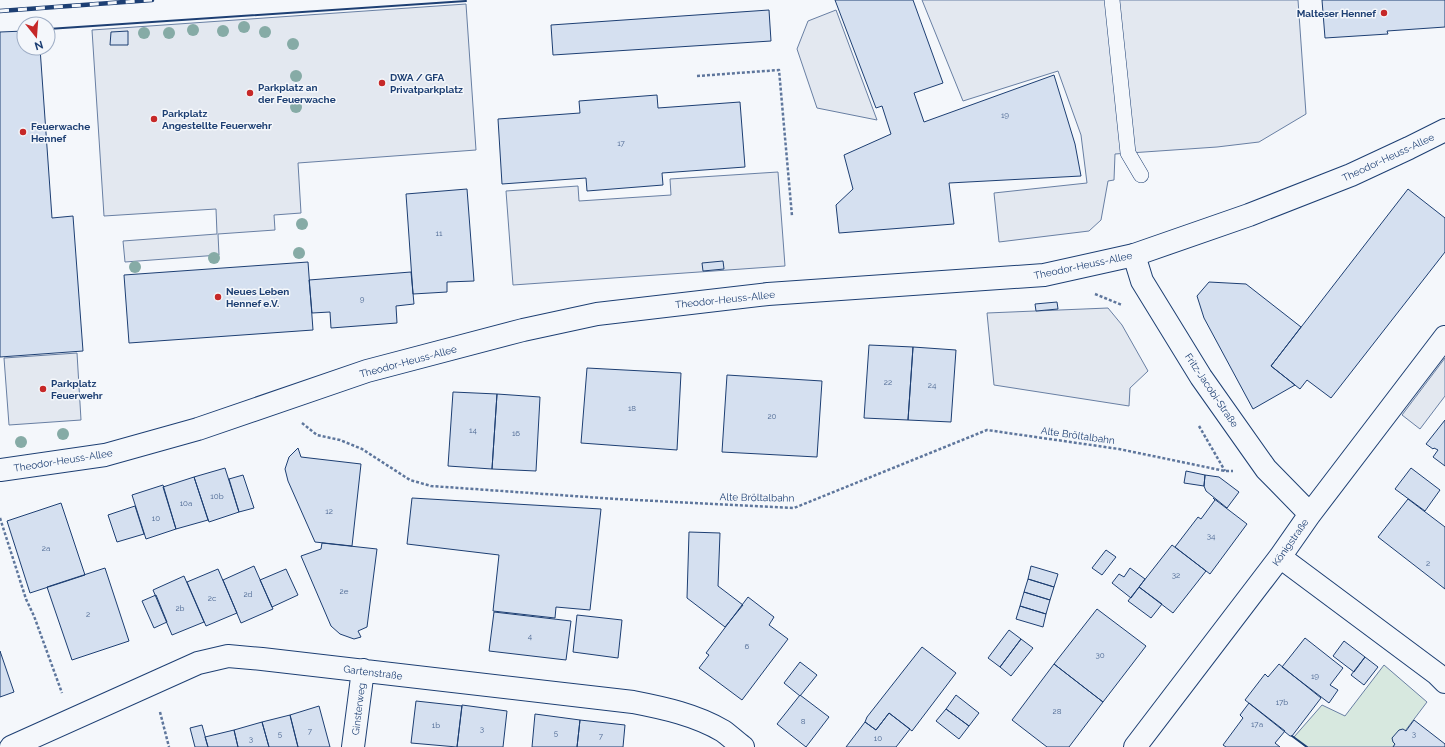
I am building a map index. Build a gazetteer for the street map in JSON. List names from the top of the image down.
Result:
{
  "streets": {
    "street": [
      "Theodor-Heuss-Allee",
      "Fritz-Jacobi-Straße",
      "Königstraße",
      "Gartenstraße",
      "Ginsterweg"
    ],
    "path": ["Alte Bröltalbahn"]
  },
  "crossings": [
    ["Theodor-Heuss-Allee", "Fritz-Jacobi-Straße"],
    ["Fritz-Jacobi-Straße", "Alte Bröltalbahn"],
    ["Fritz-Jacobi-Straße", "Königstraße"],
    ["Gartenstraße", "Ginsterweg"]
  ],
  "places": [
    "Malteser Hennef",
    "DWA / GFA Privatparkplatz",
    "Parkplatz an der Feuerwache",
    "Parkplatz Angestellte Feuerwehr",
    "Feuerwache Hennef",
    "Neues Leben Hennef e.V.",
    "Parkplatz Feuerwehr"
  ],
  "house_numbers": [
    "19",
    "17",
    "11",
    "9",
    "22",
    "24",
    "18",
    "20",
    "14",
    "16",
    "10b",
    "10a",
    "12",
    "10",
    "34",
    "2a",
    "2",
    "32",
    "2e",
    "2d",
    "2c",
    "2b",
    "2",
    "4",
    "6",
    "30",
    "19",
    "17b",
    "28",
    "8",
    "17a",
    "1b",
    "3",
    "7",
    "5",
    "5",
    "3",
    "7",
    "10",
    "3"
  ],
  "north": "bottom"
}
